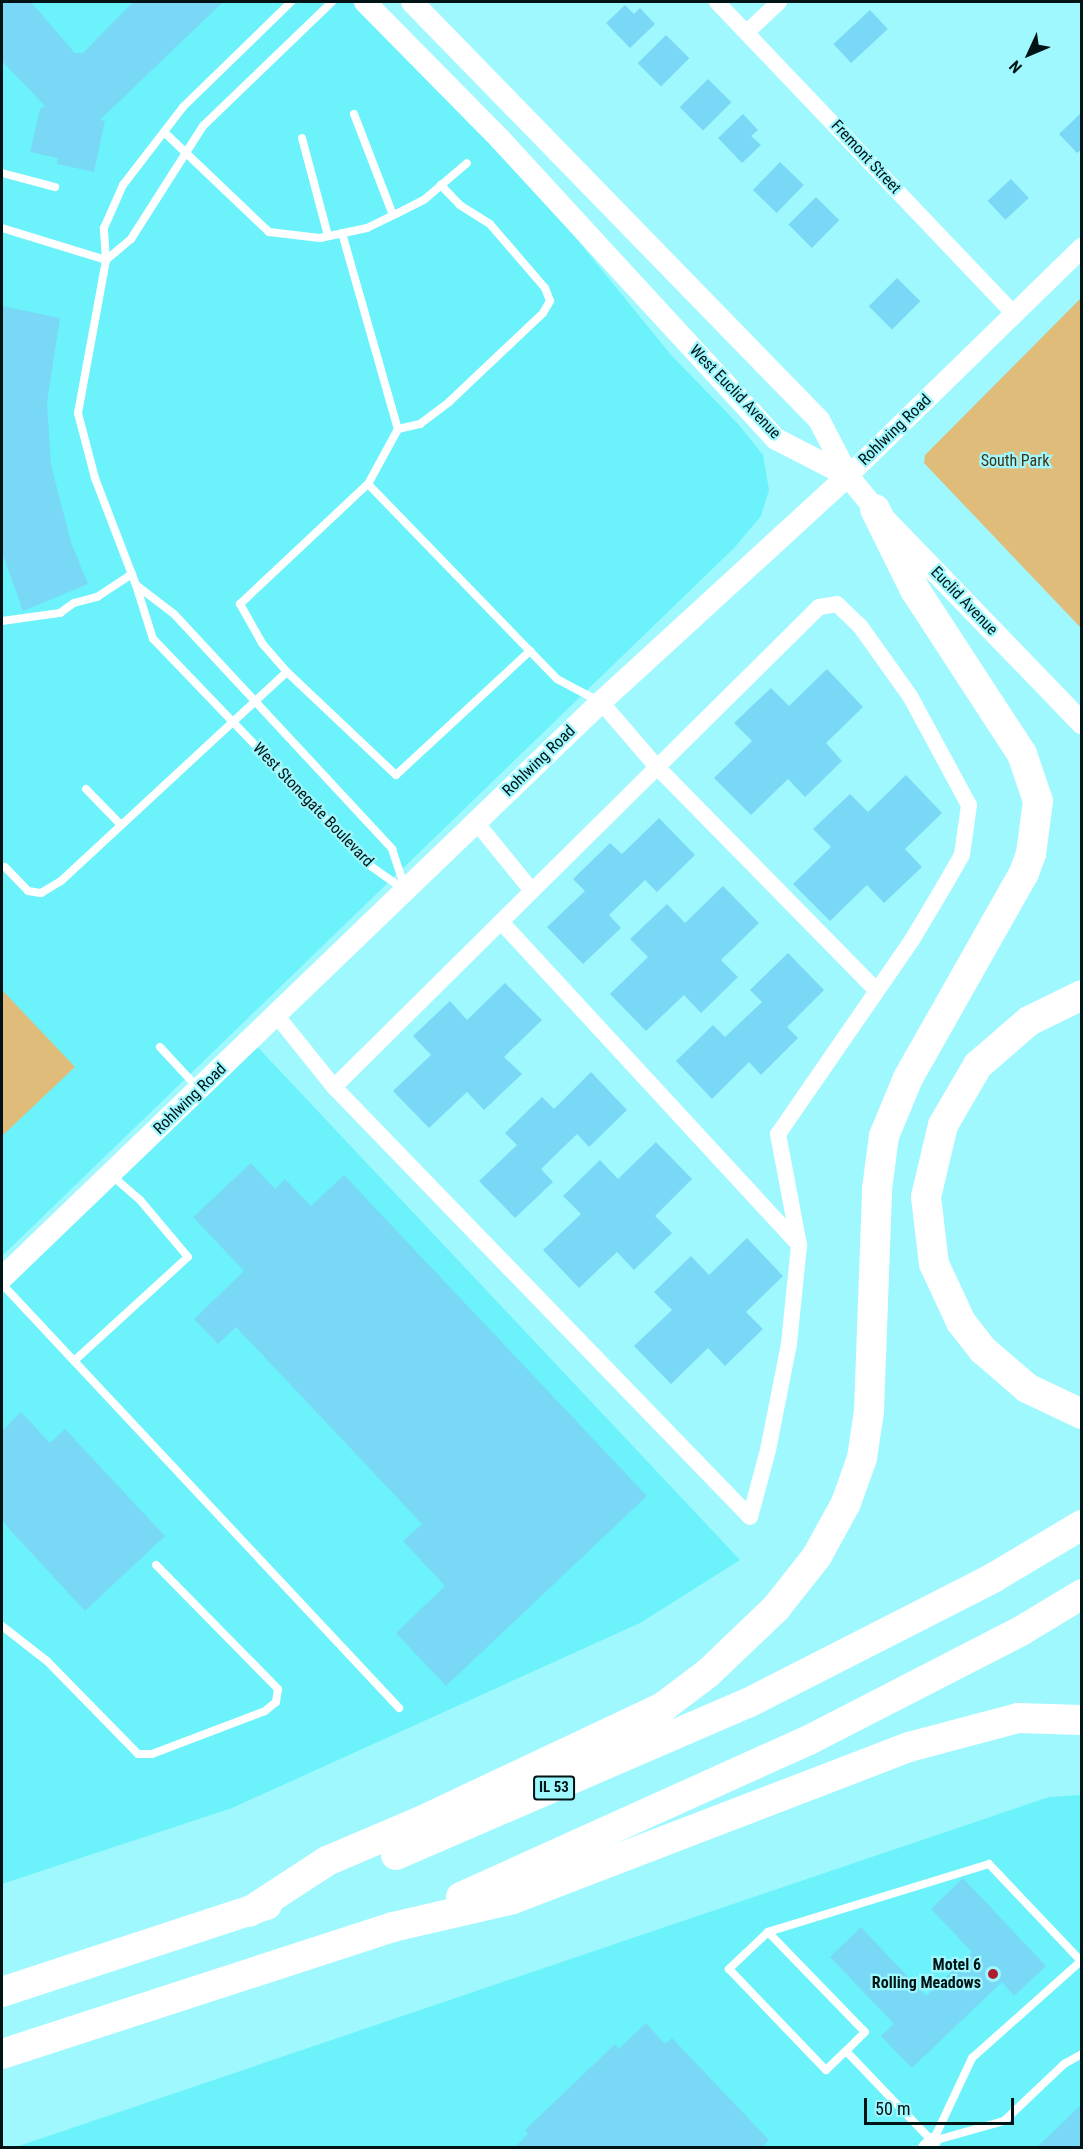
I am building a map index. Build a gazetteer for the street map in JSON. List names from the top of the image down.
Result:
{
  "streets": {
    "highway": ["IL 53"],
    "main road": ["West Euclid Avenue", "Rohlwing Road", "Euclid Avenue"],
    "street": ["Fremont Street"],
    "lane": ["West Stonegate Boulevard"]
  },
  "crossings": [
    ["Fremont Street", "Rohlwing Road"],
    ["West Euclid Avenue", "Rohlwing Road"],
    ["West Euclid Avenue", "Euclid Avenue"],
    ["Rohlwing Road", "Euclid Avenue"],
    ["Rohlwing Road", "West Stonegate Boulevard"]
  ],
  "parks": ["South Park"],
  "places": ["Motel 6 Rolling Meadows"],
  "scale_bar": "50 m",
  "north": "bottom left"
}
